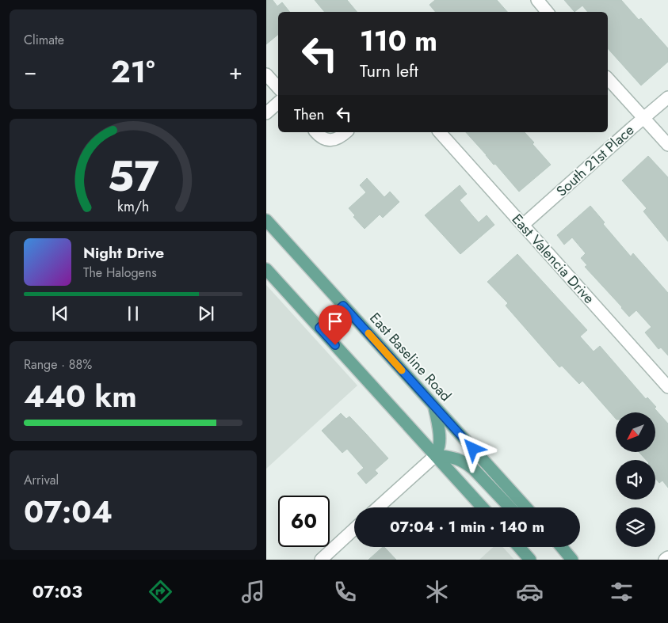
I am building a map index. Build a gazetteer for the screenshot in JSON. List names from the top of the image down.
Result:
{
  "streets": {
    "main road": ["East Baseline Road"],
    "street": ["South 21st Place", "East Valencia Drive"]
  },
  "crossings": [
    ["South 21st Place", "East Valencia Drive"]
  ],
  "north": "bottom left",
  "page": {
    "tile": [
      "Climate",
      ["Range · 88%", "440 km"],
      ["Arrival", "07:04"]
    ],
    "turn": ["110 m", "Turn left"],
    "heat": ["−", "21°", "+"],
    "then": "Then",
    "song": ["Night Drive", "The Halogens"],
    "limit": "60",
    "trip": "07:04 · 1 min · 140 m",
    "tabs": "07:03",
    "gauge": ["57", "km/h"]
  }
}
